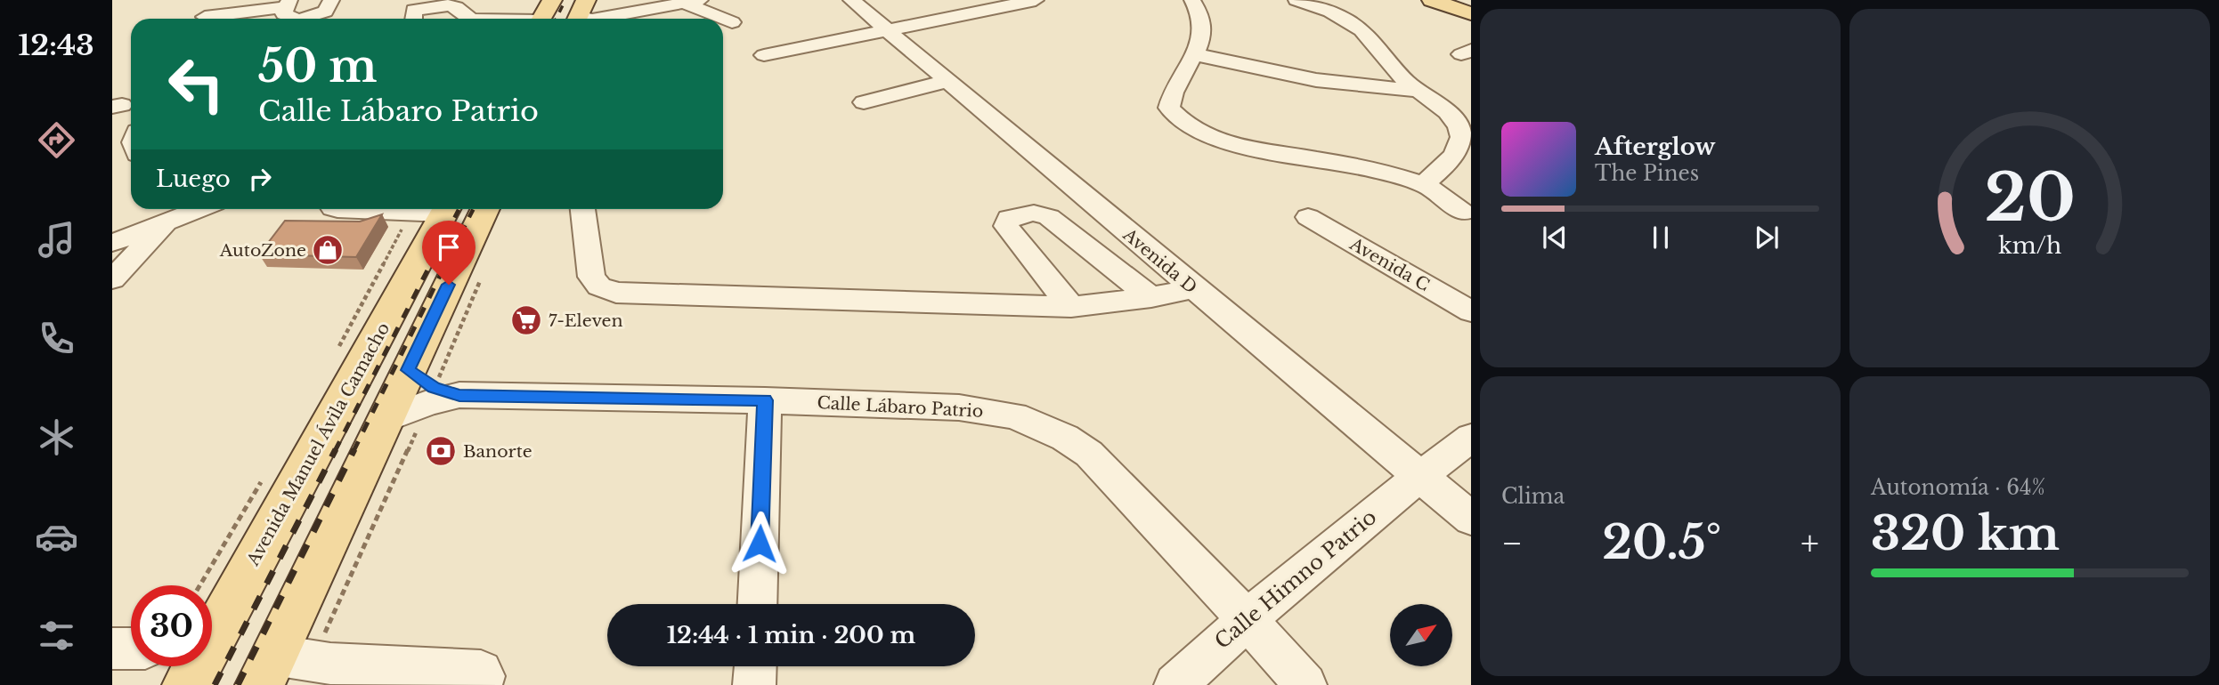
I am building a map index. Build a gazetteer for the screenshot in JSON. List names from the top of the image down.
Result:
{
  "streets": {
    "main road": ["Avenida Manuel Ávila Camacho"],
    "street": [
      "Avenida D",
      "Avenida C",
      "Calle Lábaro Patrio",
      "Calle Himno Patrio"
    ]
  },
  "crossings": [
    ["Avenida D", "Calle Himno Patrio"],
    ["Calle Lábaro Patrio", "Calle Himno Patrio"]
  ],
  "places": {
    "shop": ["AutoZone"],
    "supermarket": ["7-Eleven"],
    "bank": ["Banorte"]
  },
  "north": "top right",
  "page": {
    "tabs": "12:43",
    "turn": ["50 m", "Calle Lábaro Patrio"],
    "song": ["Afterglow", "The Pines"],
    "then": "Luego",
    "tile": [
      "Clima",
      ["Autonomía · 64%", "320 km"]
    ],
    "heat": ["−", "20.5°", "+"],
    "limit": "30",
    "trip": "12:44 · 1 min · 200 m",
    "gauge": ["20", "km/h"]
  }
}
